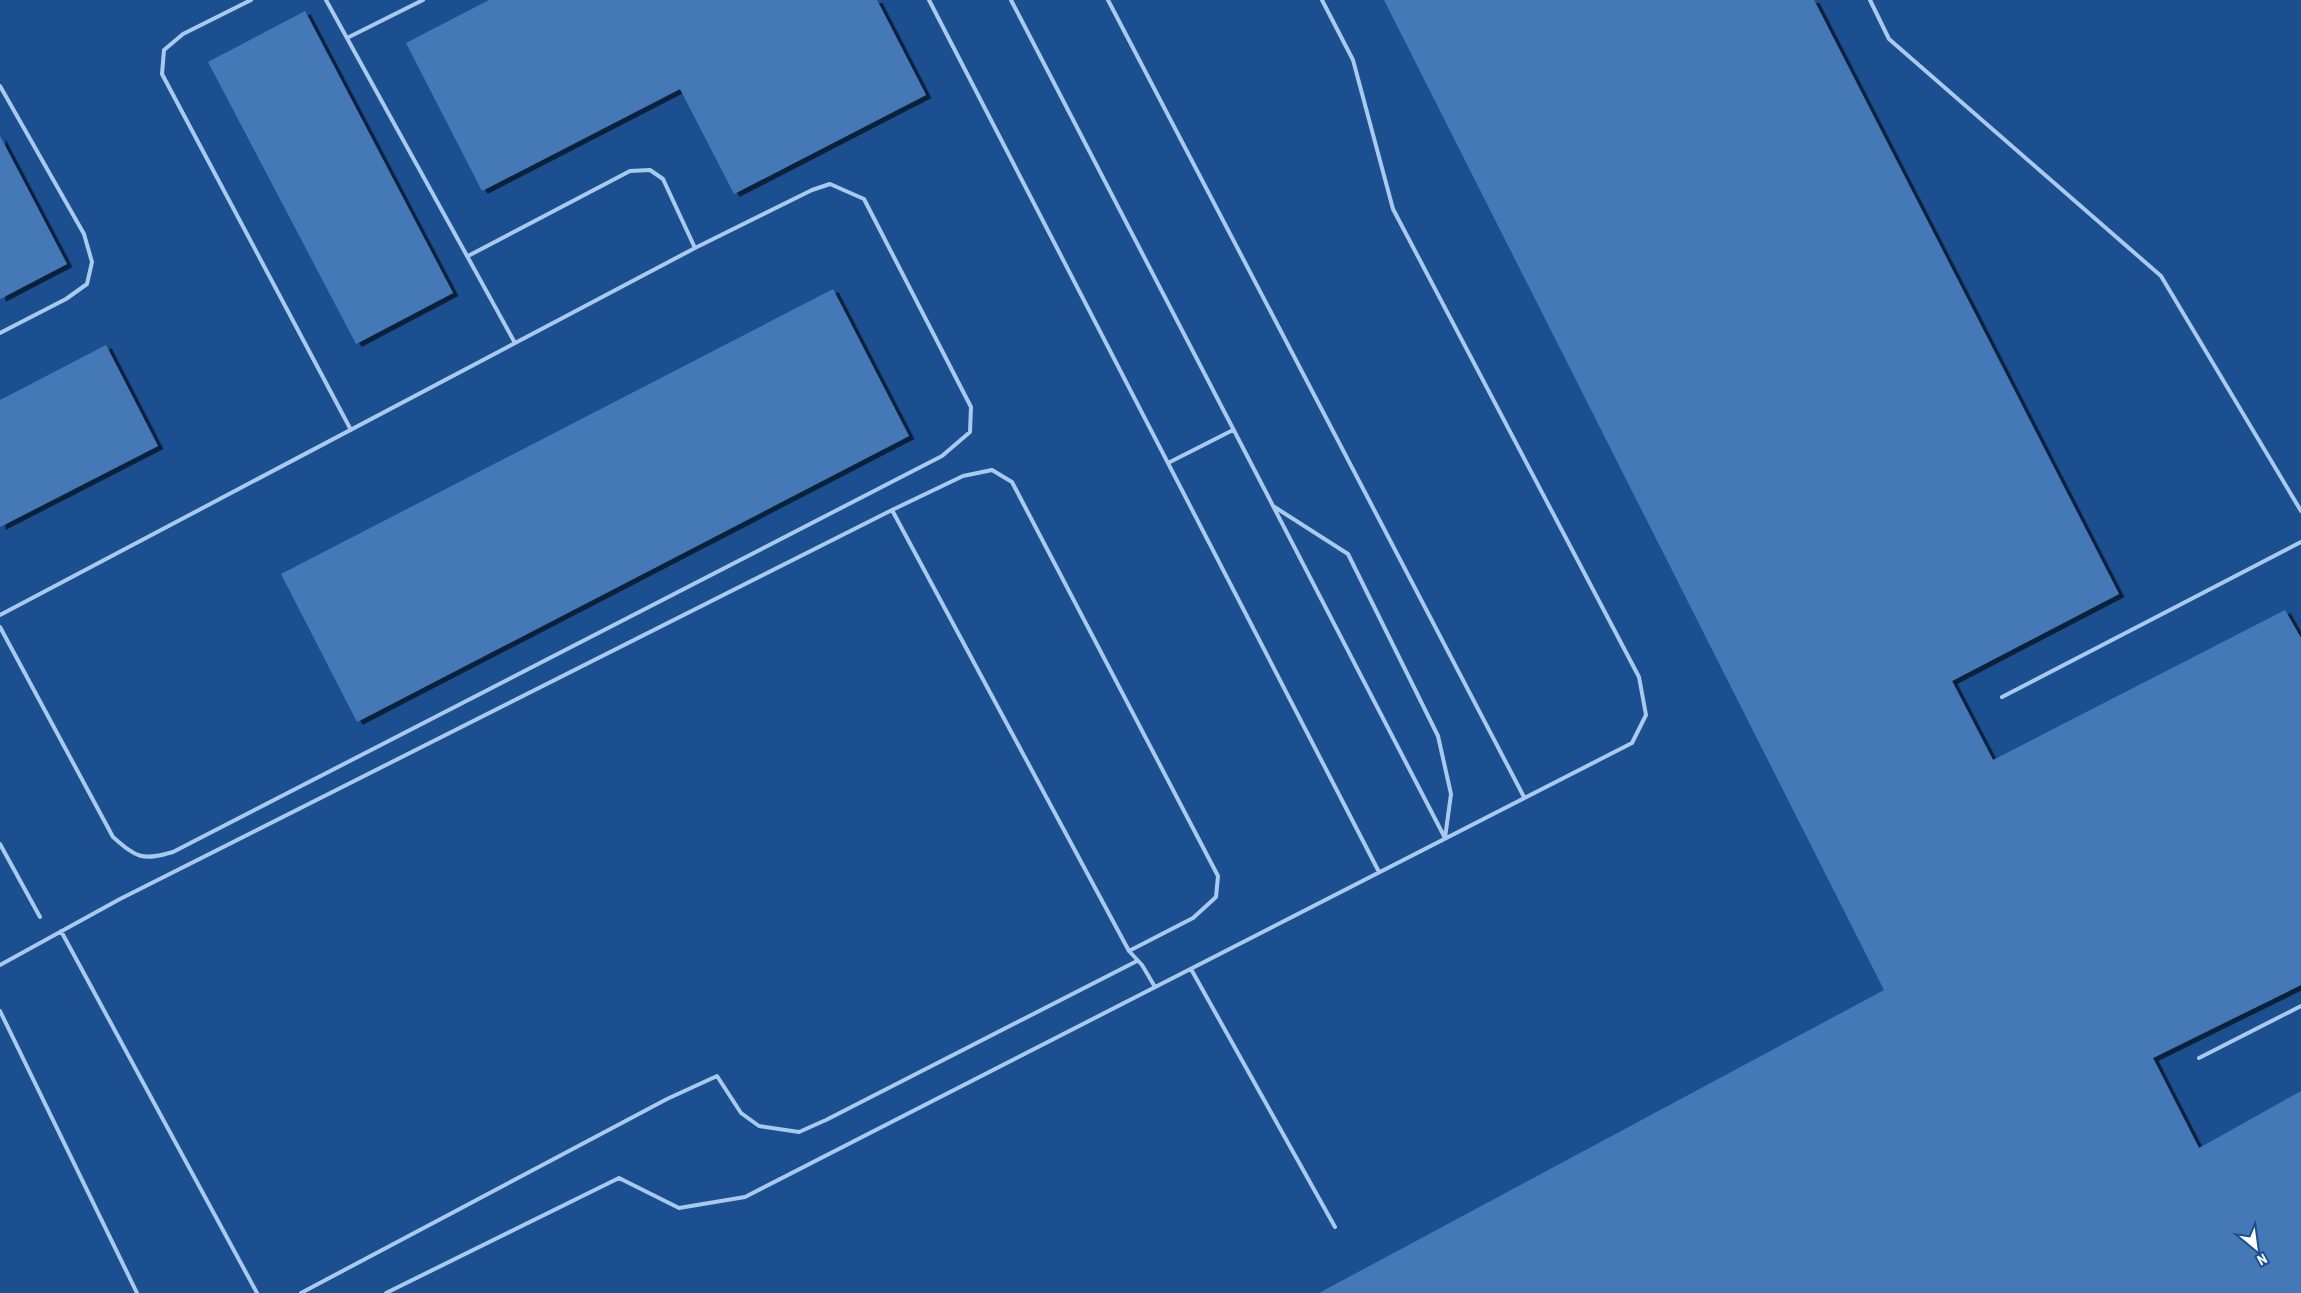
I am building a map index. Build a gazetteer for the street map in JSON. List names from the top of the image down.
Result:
{
  "north": "bottom right"
}
